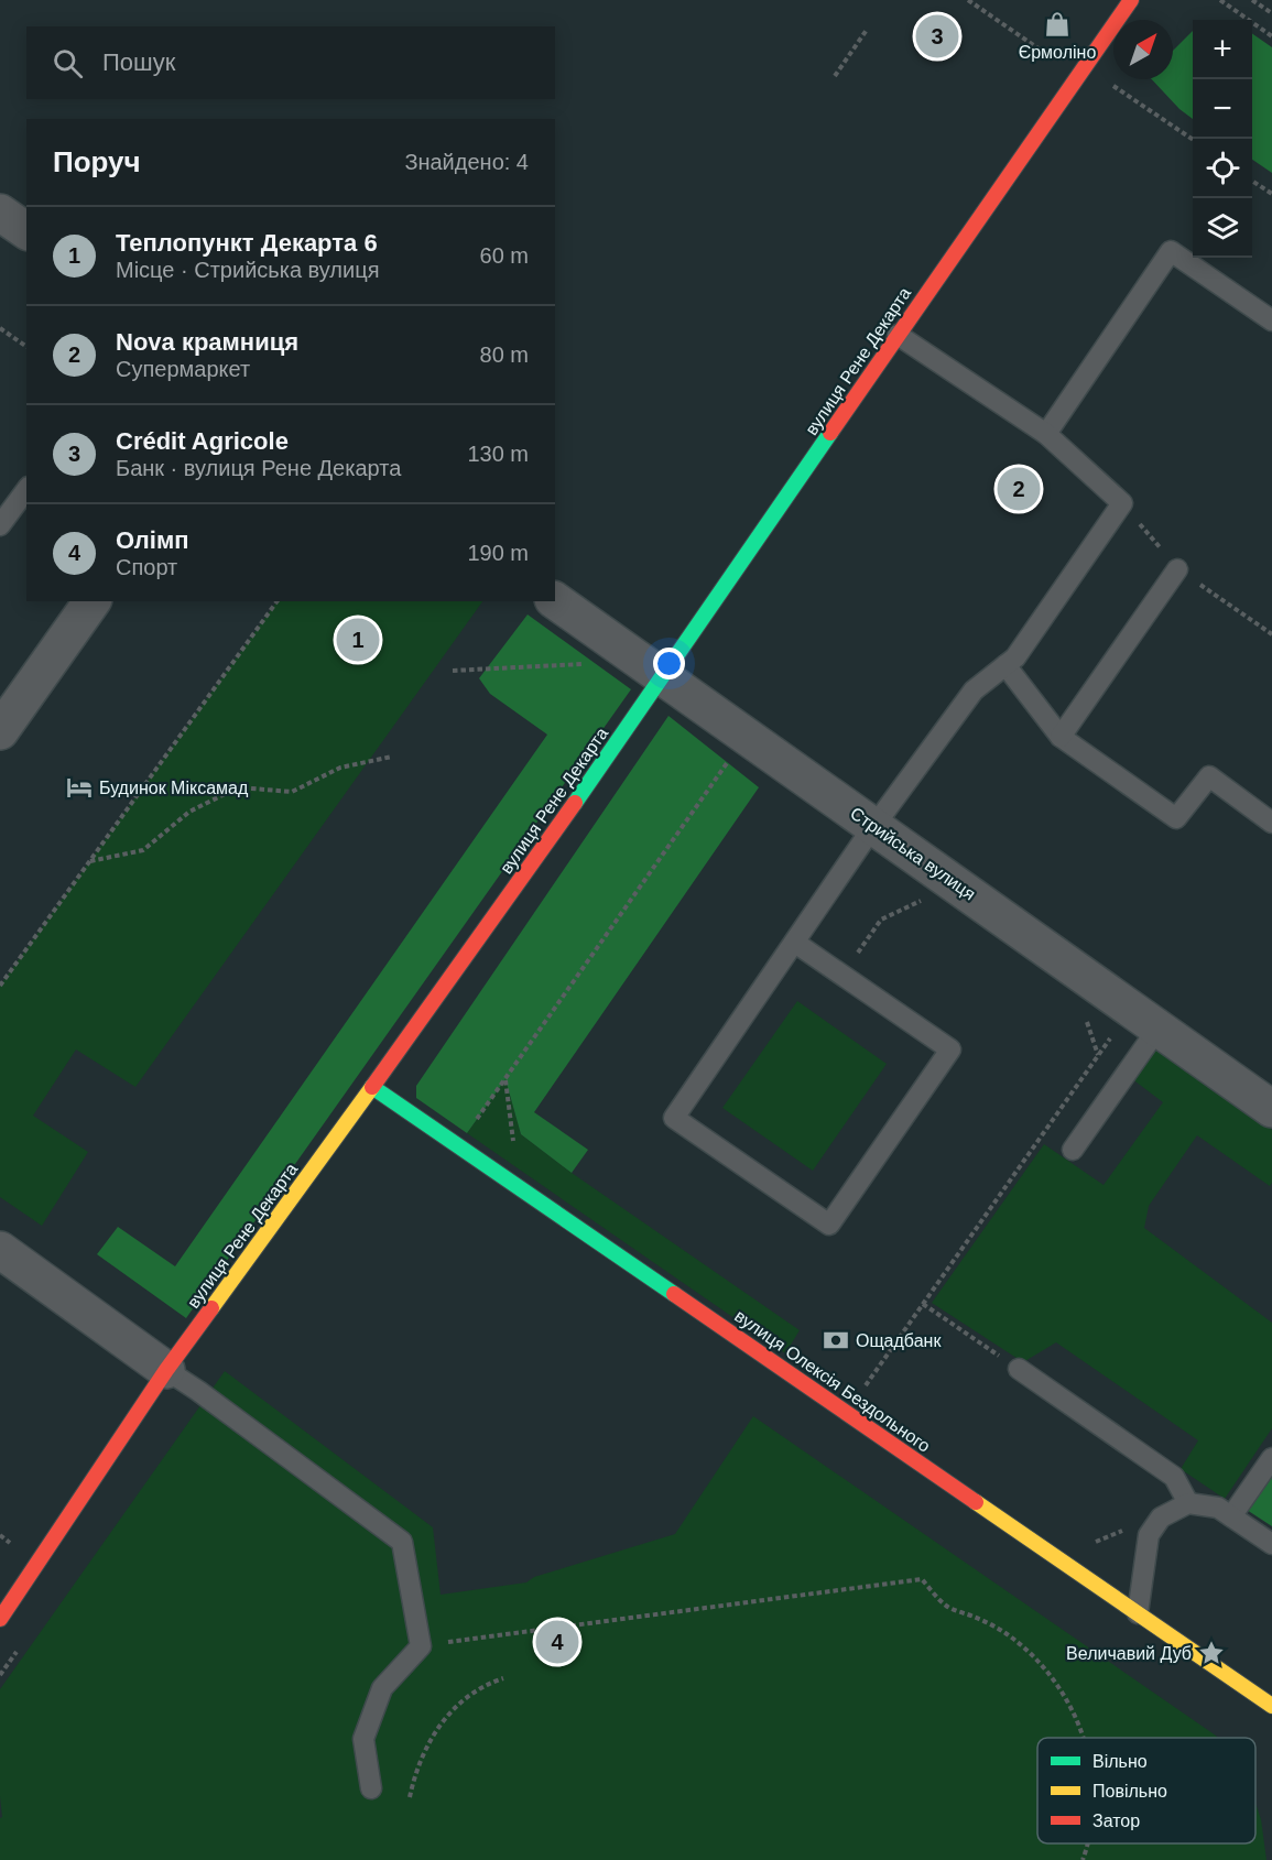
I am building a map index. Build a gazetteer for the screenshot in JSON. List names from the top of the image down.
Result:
{
  "streets": {
    "street": ["вулиця Рене Декарта", "Стрийська вулиця", "вулиця Олексія Бездольного"]
  },
  "crossings": [
    ["вулиця Рене Декарта", "Стрийська вулиця"],
    ["вулиця Рене Декарта", "вулиця Олексія Бездольного"]
  ],
  "places": {
    "shop": ["Єрмоліно"],
    "hotel": ["Будинок Міксамад"],
    "bank": ["Ощадбанк"],
    "place": ["Величавий Дуб"]
  },
  "legend": ["Вільно", "Повільно", "Затор"],
  "north": "top right",
  "page": {
    "pins": [
      "3",
      "2",
      "1",
      "4"
    ],
    "map_buttons": ["+", "−"],
    "search": "Пошук",
    "heading": ["Поруч", "Знайдено: 4"],
    "list": [
      {
        "mark": "1",
        "name": "Теплопункт Декарта 6",
        "note": "Місце · Стрийська вулиця",
        "value": "60 m"
      },
      {
        "mark": "2",
        "name": "Nova крамниця",
        "note": "Супермаркет",
        "value": "80 m"
      },
      {
        "mark": "3",
        "name": "Crédit Agricole",
        "note": "Банк · вулиця Рене Декарта",
        "value": "130 m"
      },
      {
        "mark": "4",
        "name": "Олімп",
        "note": "Спорт",
        "value": "190 m"
      }
    ]
  }
}
